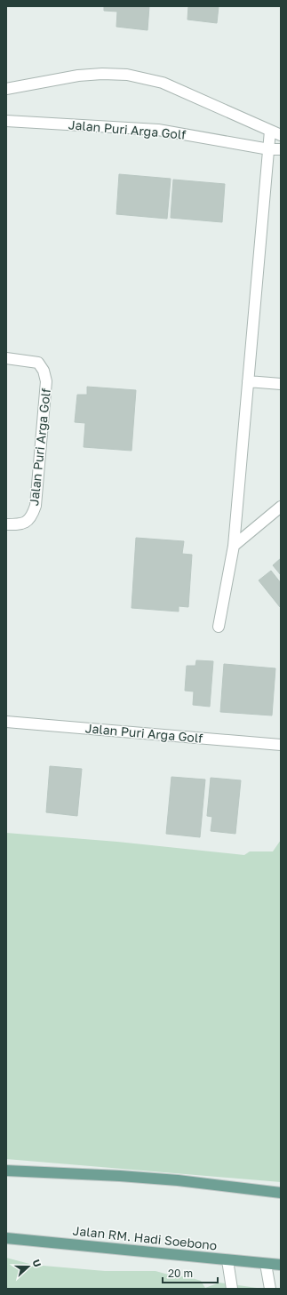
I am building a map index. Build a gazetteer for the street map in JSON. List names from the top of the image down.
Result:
{
  "streets": {
    "main road": ["Jalan RM. Hadi Soebono"],
    "street": ["Jalan Puri Arga Golf"]
  },
  "scale_bar": "20 m",
  "north": "right"
}
